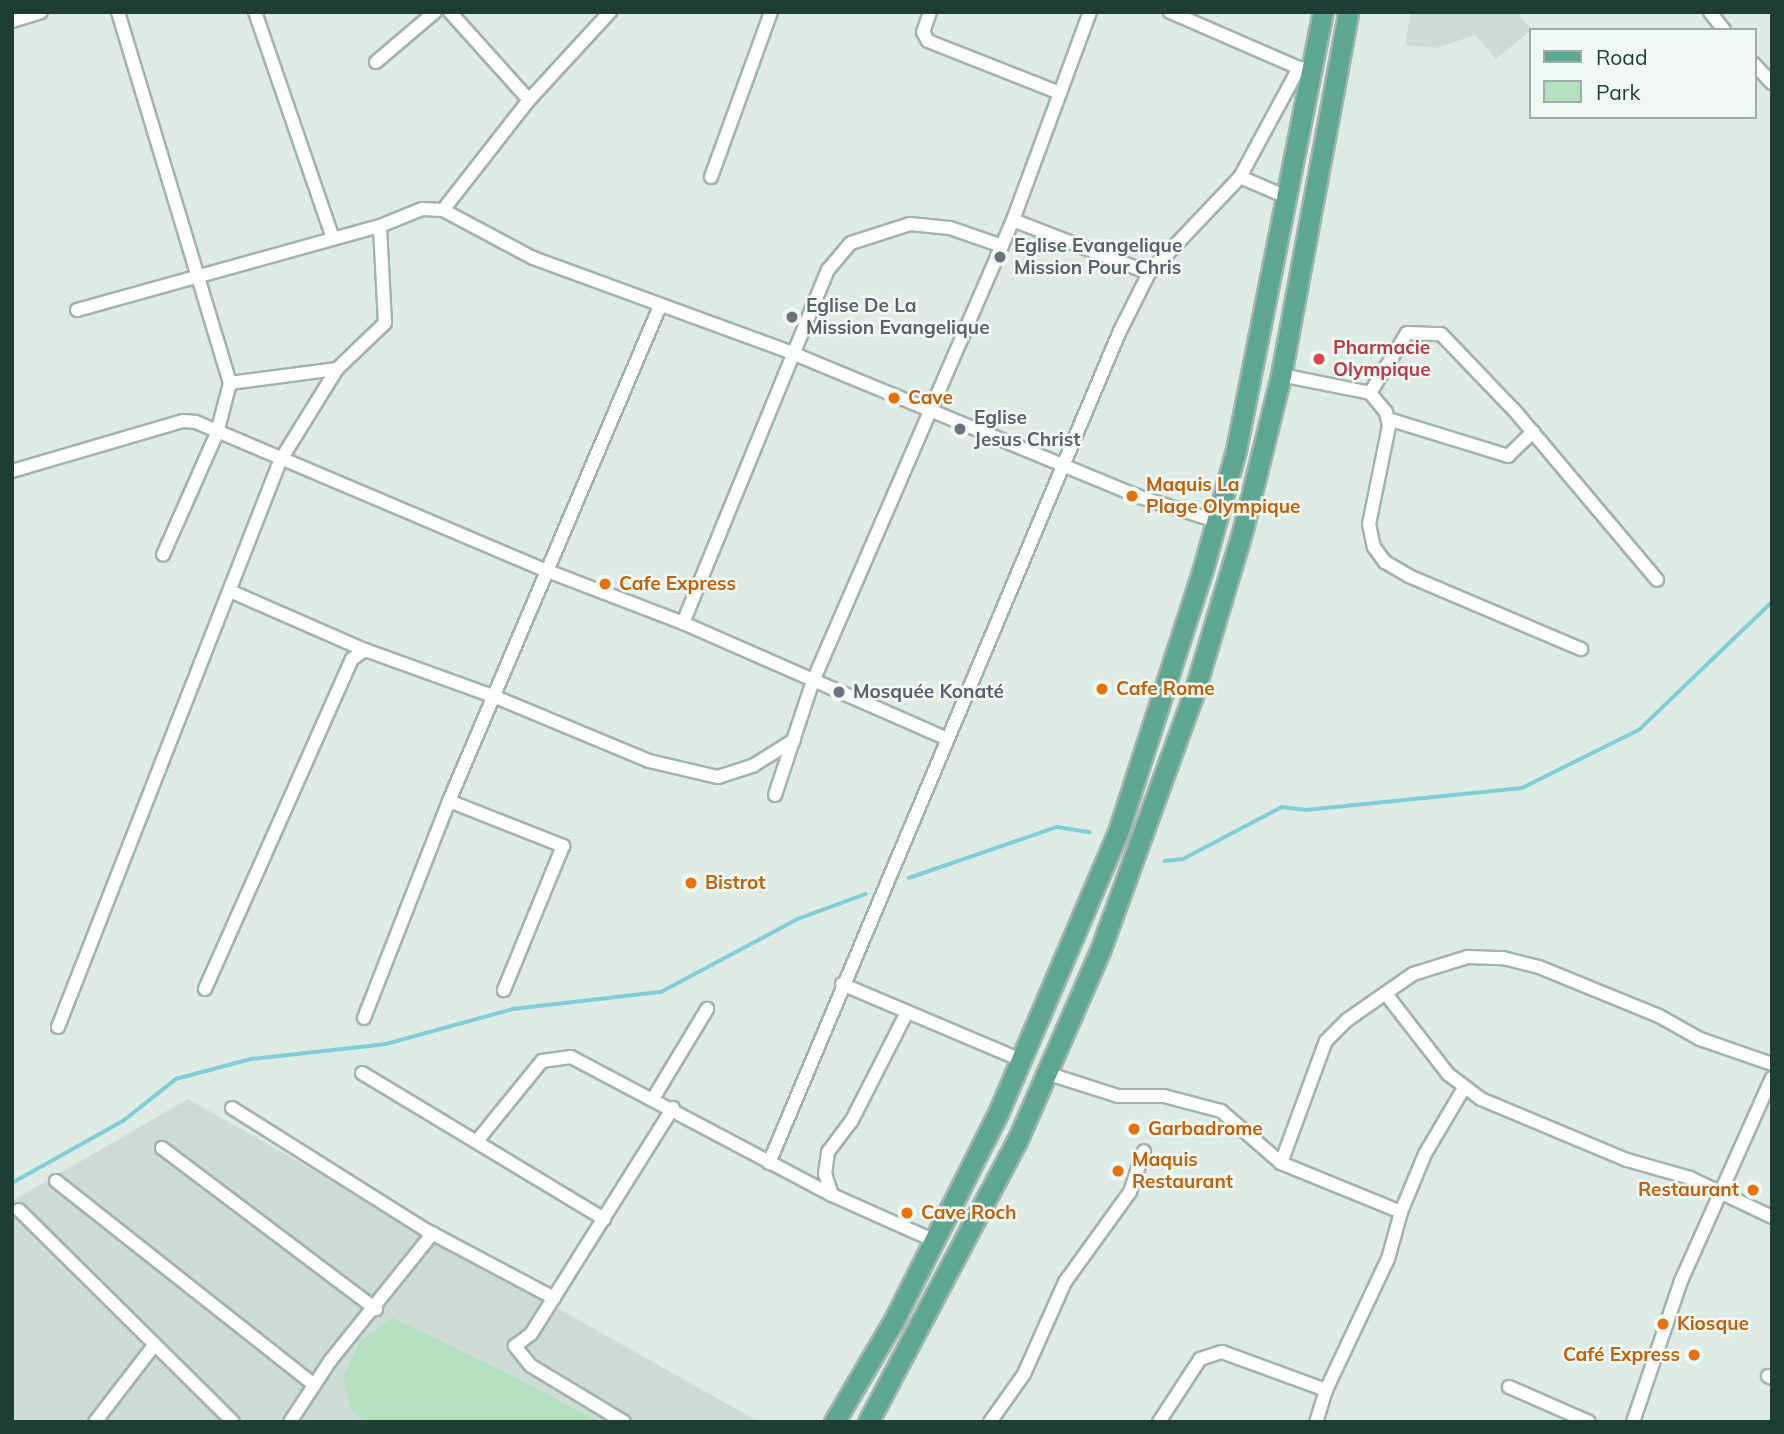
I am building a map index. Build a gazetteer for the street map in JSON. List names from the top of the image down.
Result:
{
  "places": [
    "Eglise Evangelique Mission Pour Chris",
    "Eglise De La Mission Evangelique",
    "Pharmacie Olympique",
    "Cave",
    "Eglise Jesus Christ",
    "Maquis La Plage Olympique",
    "Cafe Express",
    "Cafe Rome",
    "Mosquée Konaté",
    "Bistrot",
    "Garbadrome",
    "Maquis Restaurant",
    "Restaurant",
    "Cave Roch",
    "Kiosque",
    "Café Express"
  ],
  "legend": ["Road", "Park"]
}
